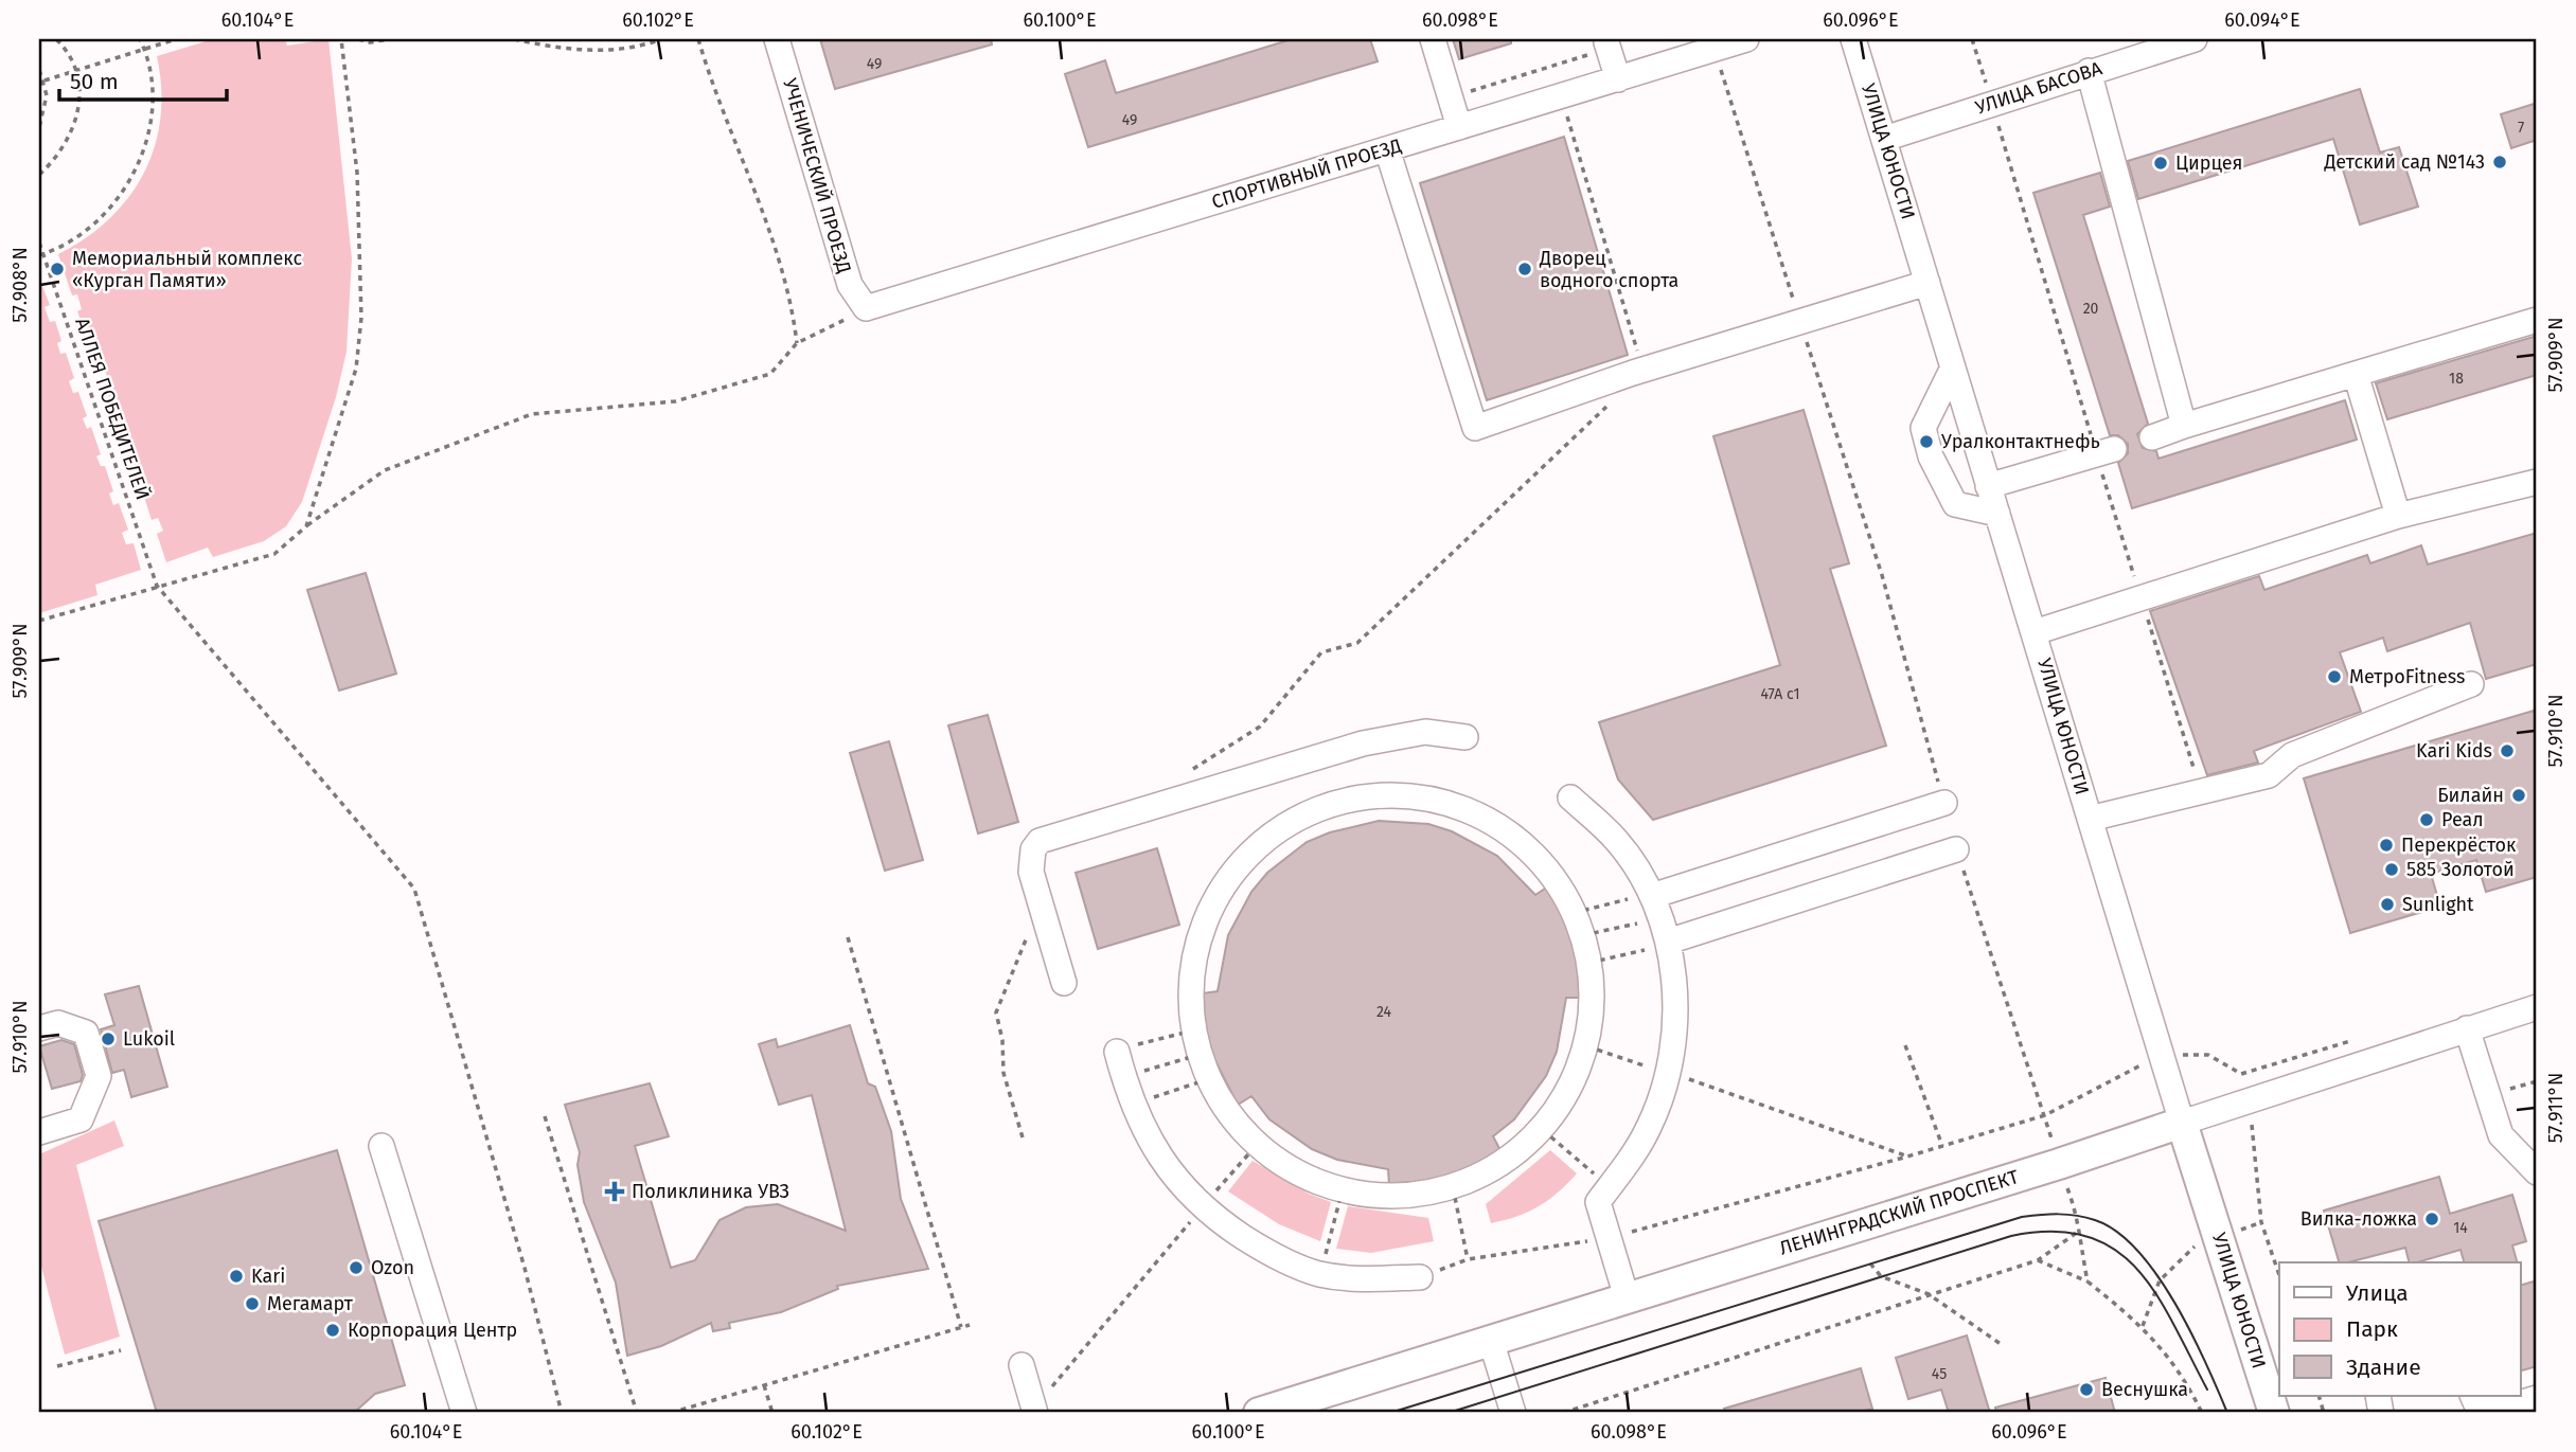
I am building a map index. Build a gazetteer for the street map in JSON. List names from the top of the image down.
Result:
{
  "streets": {
    "main road": ["УЛИЦА ЮНОСТИ", "ЛЕНИНГРАДСКИЙ ПРОСПЕКТ"],
    "street": ["УЛИЦА БАСОВА", "СПОРТИВНЫЙ ПРОЕЗД", "УЧЕНИЧЕСКИЙ ПРОЕЗД"],
    "path": ["АЛЛЕЯ ПОБЕДИТЕЛЕЙ"]
  },
  "crossings": [
    ["УЛИЦА БАСОВА", "УЛИЦА ЮНОСТИ"],
    ["УЛИЦА ЮНОСТИ", "ЛЕНИНГРАДСКИЙ ПРОСПЕКТ"],
    ["СПОРТИВНЫЙ ПРОЕЗД", "УЧЕНИЧЕСКИЙ ПРОЕЗД"]
  ],
  "places": {
    "other": [
      "Детский сад №143",
      "Цирцея",
      "Мемориальный комплекс «Курган Памяти»",
      "Дворец водного спорта",
      "Уралконтактнефь",
      "МетроFitness",
      "Kari Kids",
      "Билайн",
      "Реал",
      "Перекрёсток",
      "585 Золотой",
      "Sunlight",
      "Lukoil",
      "Вилка-ложка",
      "Ozon",
      "Kari",
      "Мегамарт",
      "Корпорация Центр",
      "Веснушка"
    ],
    "health": ["Поликлиника УВЗ"]
  },
  "house_numbers": [
    "49",
    "49",
    "7",
    "20",
    "18",
    "47А с1",
    "24",
    "14",
    "45"
  ],
  "legend": ["Улица", "Парк", "Здание"],
  "scale_bar": "50 m",
  "coordinates": [
    "60.104°E",
    "60.102°E",
    "60.100°E",
    "60.098°E",
    "60.096°E",
    "60.094°E",
    "57.908°N",
    "57.909°N",
    "57.910°N",
    "57.911°N"
  ]
}
